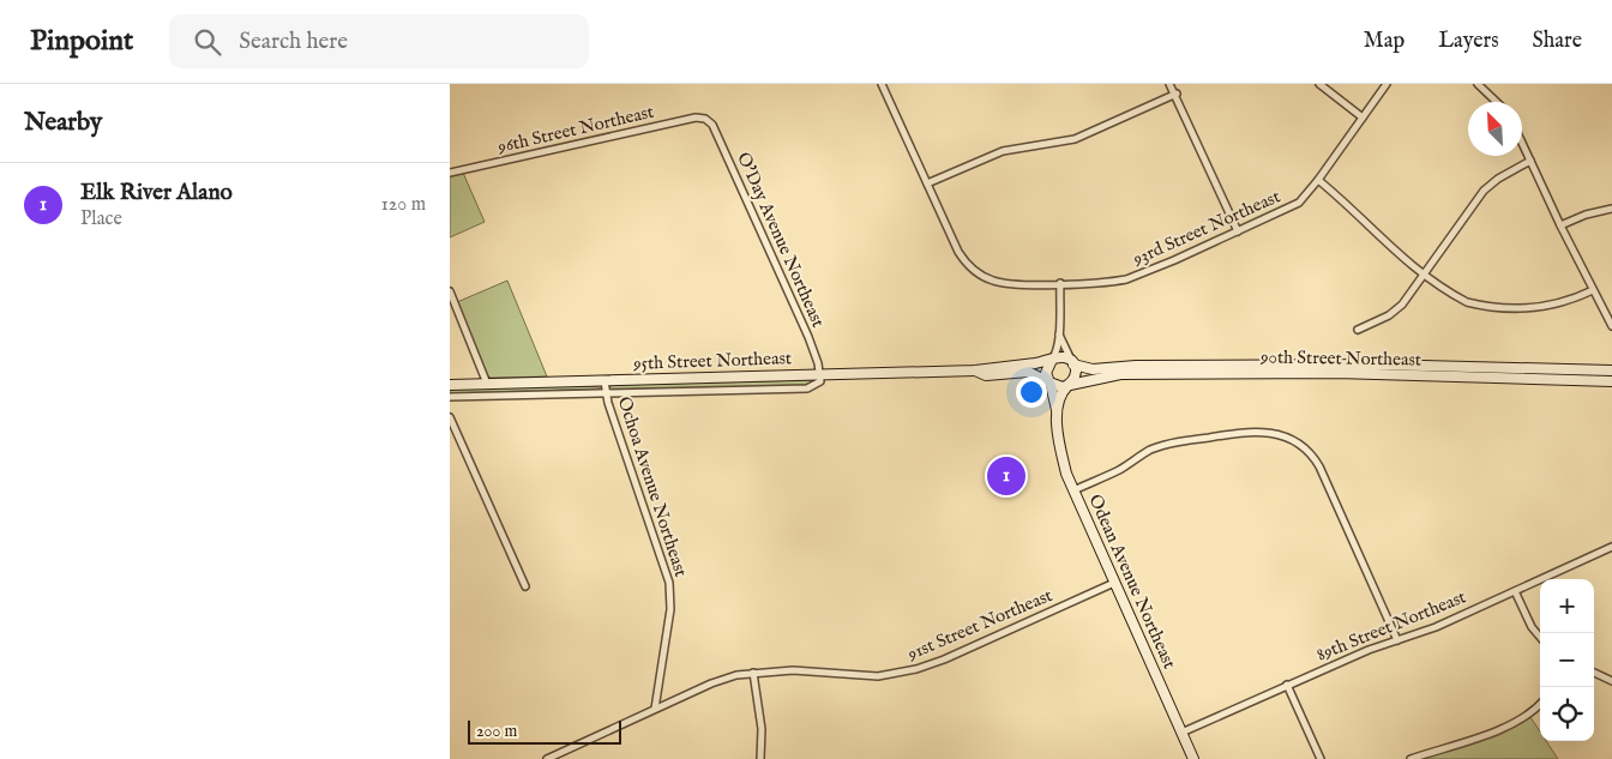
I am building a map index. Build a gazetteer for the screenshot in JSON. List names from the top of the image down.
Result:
{
  "streets": {
    "main road": ["90th Street Northeast", "95th Street Northeast", "Odean Avenue Northeast"],
    "street": [
      "96th Street Northeast",
      "93rd Street Northeast",
      "O'Day Avenue Northeast",
      "Ochoa Avenue Northeast",
      "91st Street Northeast",
      "89th Street Northeast"
    ]
  },
  "crossings": [
    ["96th Street Northeast", "O'Day Avenue Northeast"],
    ["O'Day Avenue Northeast", "95th Street Northeast"],
    ["90th Street Northeast", "Odean Avenue Northeast"],
    ["95th Street Northeast", "Ochoa Avenue Northeast"],
    ["Ochoa Avenue Northeast", "91st Street Northeast"],
    ["Odean Avenue Northeast", "91st Street Northeast"],
    ["Odean Avenue Northeast", "89th Street Northeast"]
  ],
  "scale_bar": "200 m",
  "north": "top left",
  "page": {
    "header": "Pinpoint",
    "search": "Search here",
    "nav": ["Map", "Layers", "Share"],
    "heading": "Nearby",
    "list": [
      {
        "mark": "1",
        "name": "Elk River Alano",
        "note": "Place",
        "value": "120 m"
      }
    ],
    "pins": "1",
    "map_buttons": ["+", "−"],
    "scale": "200 m"
  }
}
